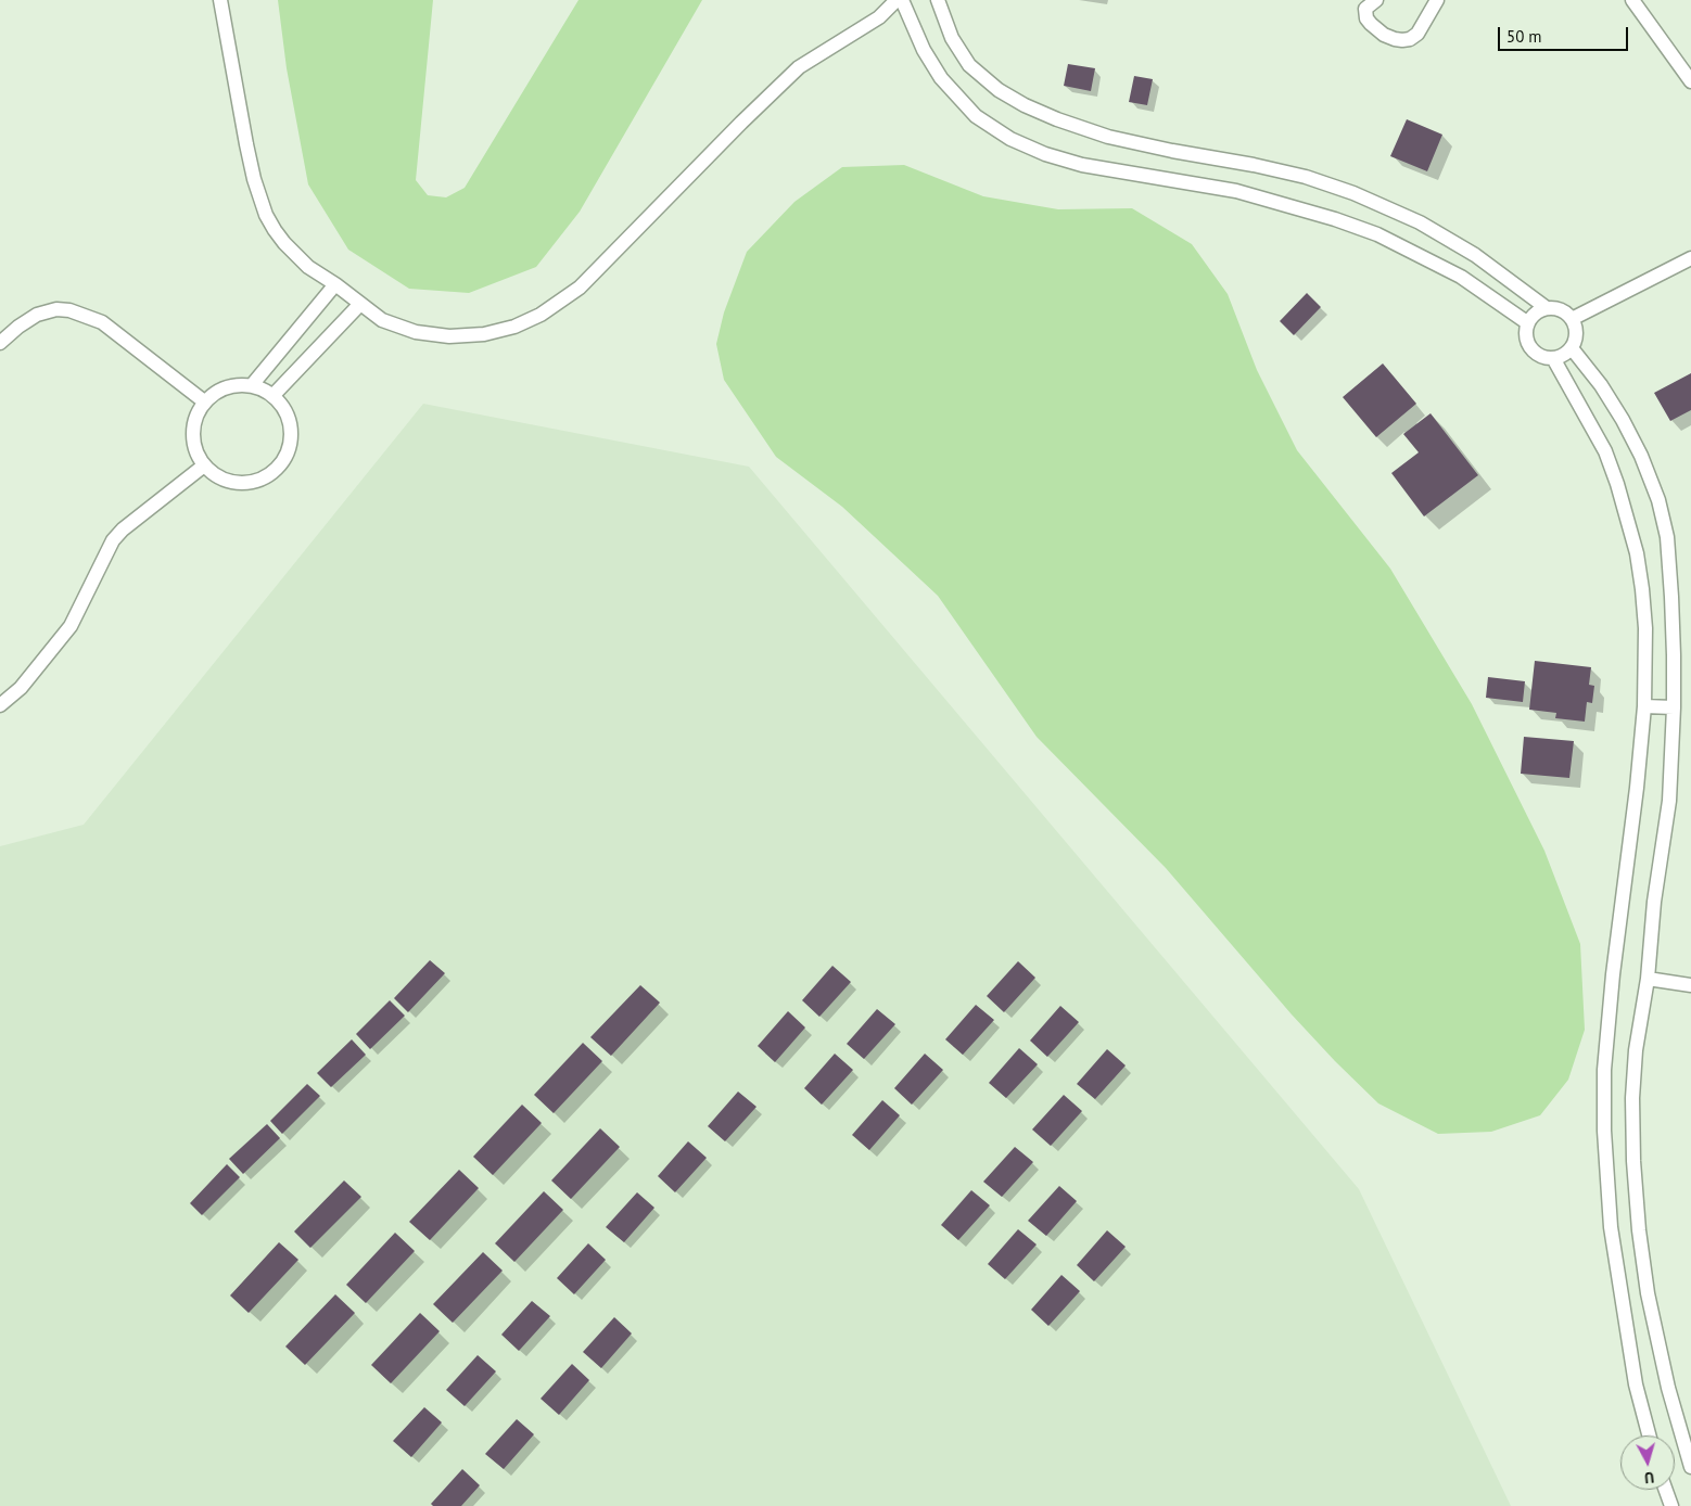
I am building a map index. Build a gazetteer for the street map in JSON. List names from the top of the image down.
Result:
{
  "scale_bar": "50 m",
  "north": "bottom"
}
